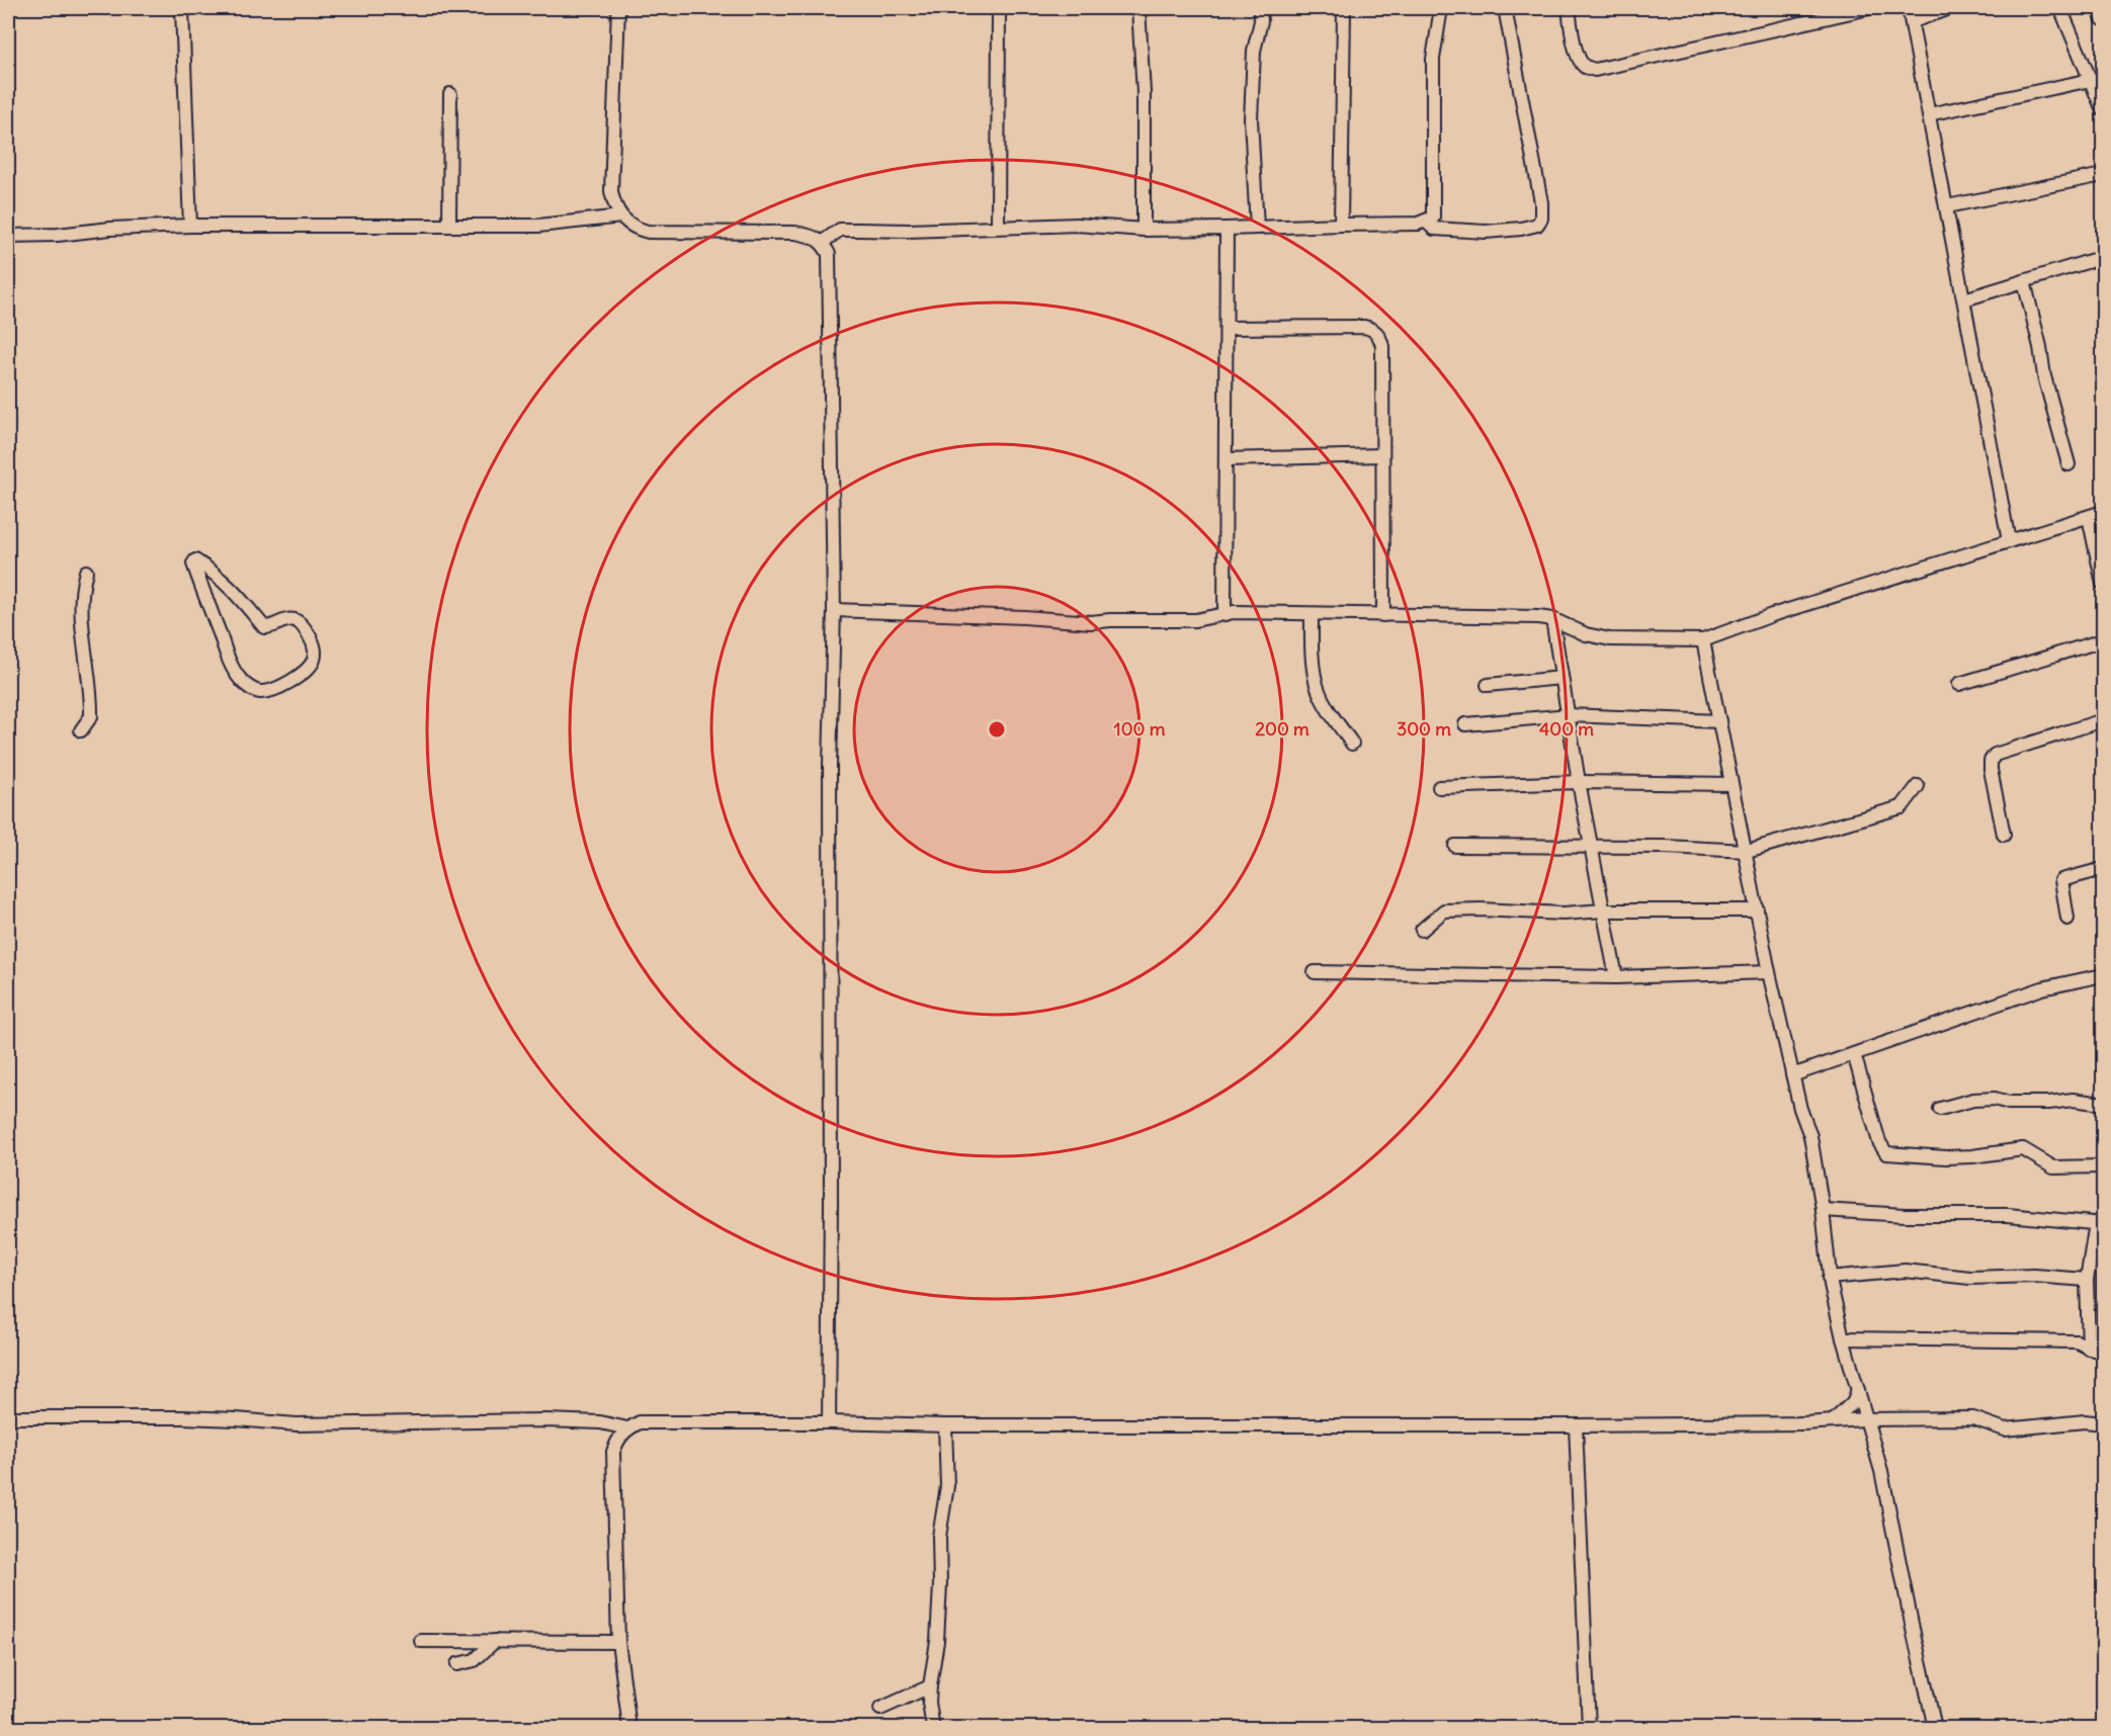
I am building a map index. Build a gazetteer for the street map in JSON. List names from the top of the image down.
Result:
{
  "rings": [
    "100 m",
    "200 m",
    "300 m",
    "400 m"
  ]
}
